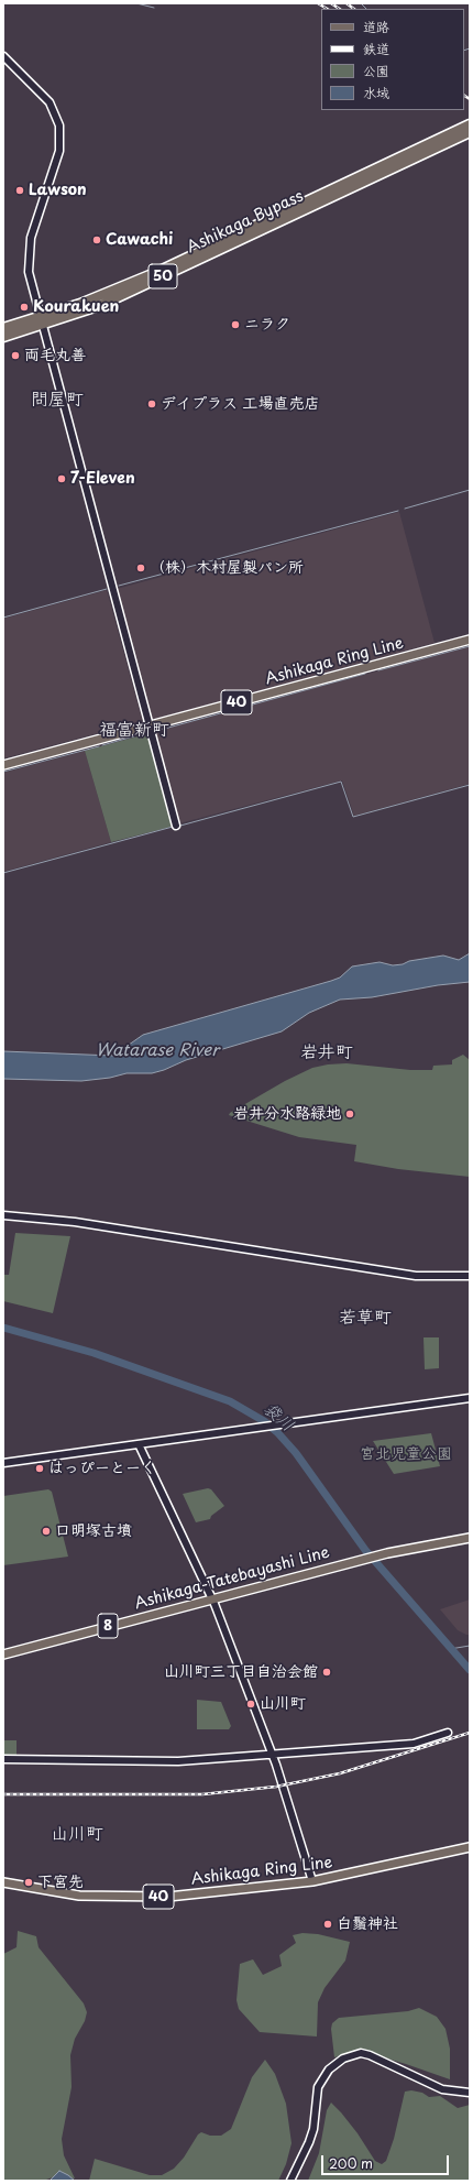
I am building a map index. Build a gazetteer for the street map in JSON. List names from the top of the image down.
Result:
{
  "streets": {
    "highway": ["Ashikaga Bypass", "50"],
    "main road": [
      "Ashikaga Ring Line",
      "40",
      "Ashikaga-Tatebayashi Line",
      "8"
    ]
  },
  "districts": [
    "問屋町",
    "福富新町",
    "岩井町",
    "若草町",
    "山川町"
  ],
  "water": ["Watarase River", "袋川"],
  "parks": ["宮北児童公園"],
  "places": [
    "Lawson",
    "Cawachi",
    "Kourakuen",
    "ニラク",
    "両毛丸善",
    "デイプラス 工場直売店",
    "7-Eleven",
    "（株）木村屋製パン所",
    "岩井分水路緑地",
    "はっぴーとーく",
    "口明塚古墳",
    "山川町三丁目自治会館",
    "山川町",
    "下宮先",
    "白鬚神社"
  ],
  "legend": [
    "道路",
    "鉄道",
    "公園",
    "水域"
  ],
  "scale_bar": "200 m"
}
